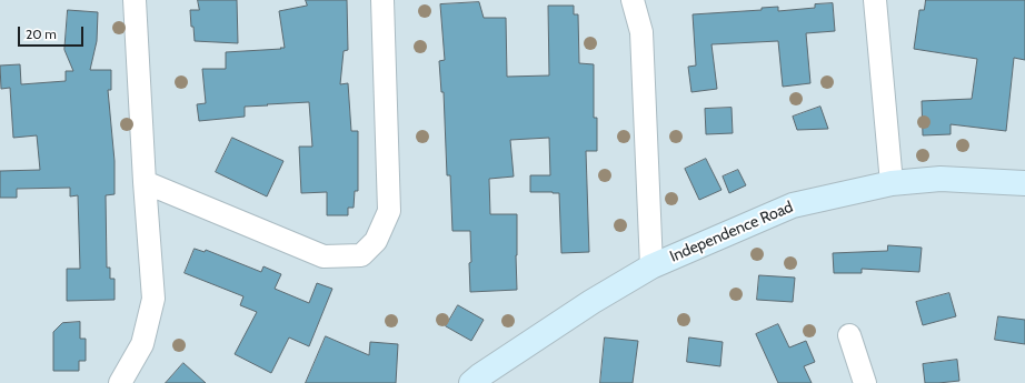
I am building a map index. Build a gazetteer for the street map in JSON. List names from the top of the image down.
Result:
{
  "streets": {
    "street": ["Independence Road"]
  },
  "scale_bar": "20 m"
}
